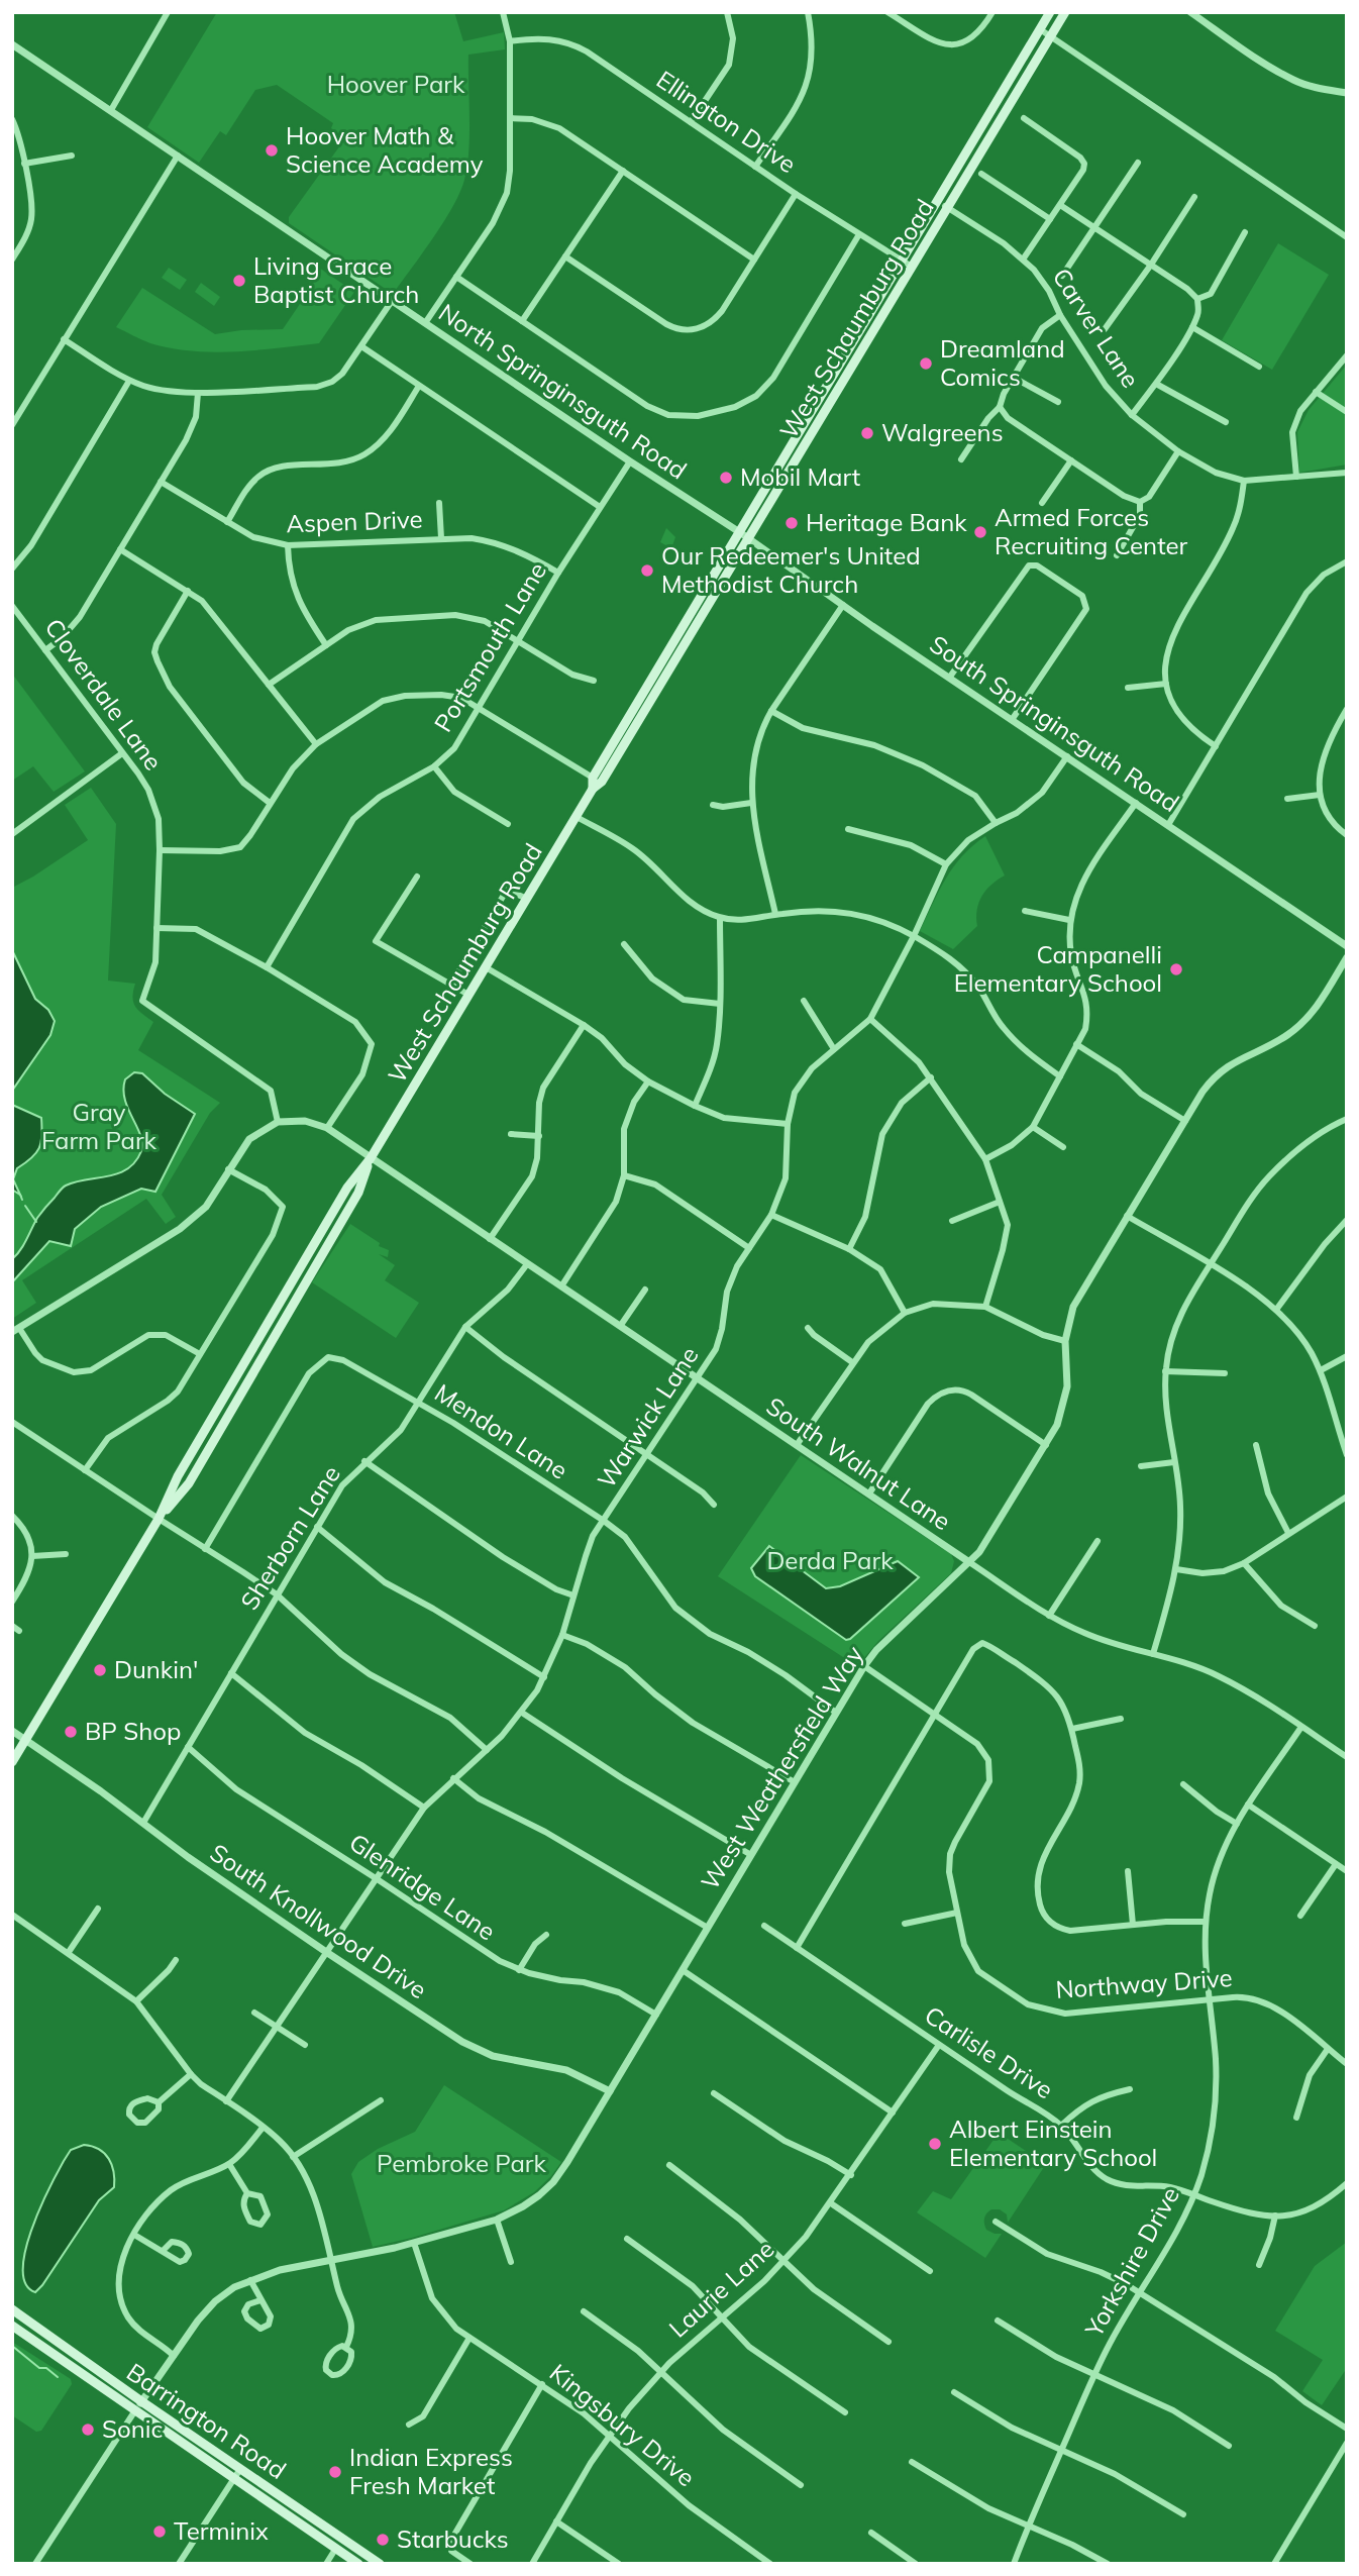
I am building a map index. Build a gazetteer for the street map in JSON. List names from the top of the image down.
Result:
{
  "streets": {
    "main road": ["West Schaumburg Road", "Barrington Road"],
    "street": [
      "Ellington Drive",
      "Carver Lane",
      "North Springinsguth Road",
      "Aspen Drive",
      "Portsmouth Lane",
      "Cloverdale Lane",
      "South Springinsguth Road",
      "Warwick Lane",
      "Mendon Lane",
      "South Walnut Lane",
      "Sherborn Lane",
      "West Weathersfield Way",
      "Glenridge Lane",
      "South Knollwood Drive",
      "Northway Drive",
      "Carlisle Drive",
      "Yorkshire Drive",
      "Laurie Lane",
      "Kingsbury Drive"
    ]
  },
  "crossings": [
    ["Ellington Drive", "West Schaumburg Road"],
    ["West Schaumburg Road", "Carver Lane"],
    ["West Schaumburg Road", "North Springinsguth Road"],
    ["West Schaumburg Road", "South Springinsguth Road"],
    ["West Schaumburg Road", "South Walnut Lane"],
    ["West Schaumburg Road", "South Knollwood Drive"],
    ["North Springinsguth Road", "Portsmouth Lane"],
    ["North Springinsguth Road", "South Springinsguth Road"],
    ["Aspen Drive", "Portsmouth Lane"],
    ["South Springinsguth Road", "Warwick Lane"],
    ["Warwick Lane", "Mendon Lane"],
    ["Warwick Lane", "South Walnut Lane"],
    ["Warwick Lane", "Glenridge Lane"],
    ["Warwick Lane", "South Knollwood Drive"],
    ["Mendon Lane", "Sherborn Lane"],
    ["Mendon Lane", "West Weathersfield Way"],
    ["South Walnut Lane", "Sherborn Lane"],
    ["South Walnut Lane", "West Weathersfield Way"],
    ["South Walnut Lane", "Yorkshire Drive"],
    ["Sherborn Lane", "Glenridge Lane"],
    ["Sherborn Lane", "South Knollwood Drive"],
    ["West Weathersfield Way", "Glenridge Lane"],
    ["West Weathersfield Way", "South Knollwood Drive"],
    ["West Weathersfield Way", "Northway Drive"],
    ["West Weathersfield Way", "Barrington Road"],
    ["West Weathersfield Way", "Kingsbury Drive"],
    ["Northway Drive", "Yorkshire Drive"],
    ["Carlisle Drive", "Yorkshire Drive"],
    ["Carlisle Drive", "Laurie Lane"],
    ["Laurie Lane", "Kingsbury Drive"]
  ],
  "parks": [
    "Hoover Park",
    "Gray Farm Park",
    "Derda Park",
    "Pembroke Park"
  ],
  "places": [
    "Hoover Math & Science Academy",
    "Living Grace Baptist Church",
    "Dreamland Comics",
    "Walgreens",
    "Mobil Mart",
    "Heritage Bank",
    "Armed Forces Recruiting Center",
    "Our Redeemer's United Methodist Church",
    "Campanelli Elementary School",
    "Dunkin'",
    "BP Shop",
    "Albert Einstein Elementary School",
    "Sonic",
    "Indian Express Fresh Market",
    "Terminix",
    "Starbucks"
  ]
}
